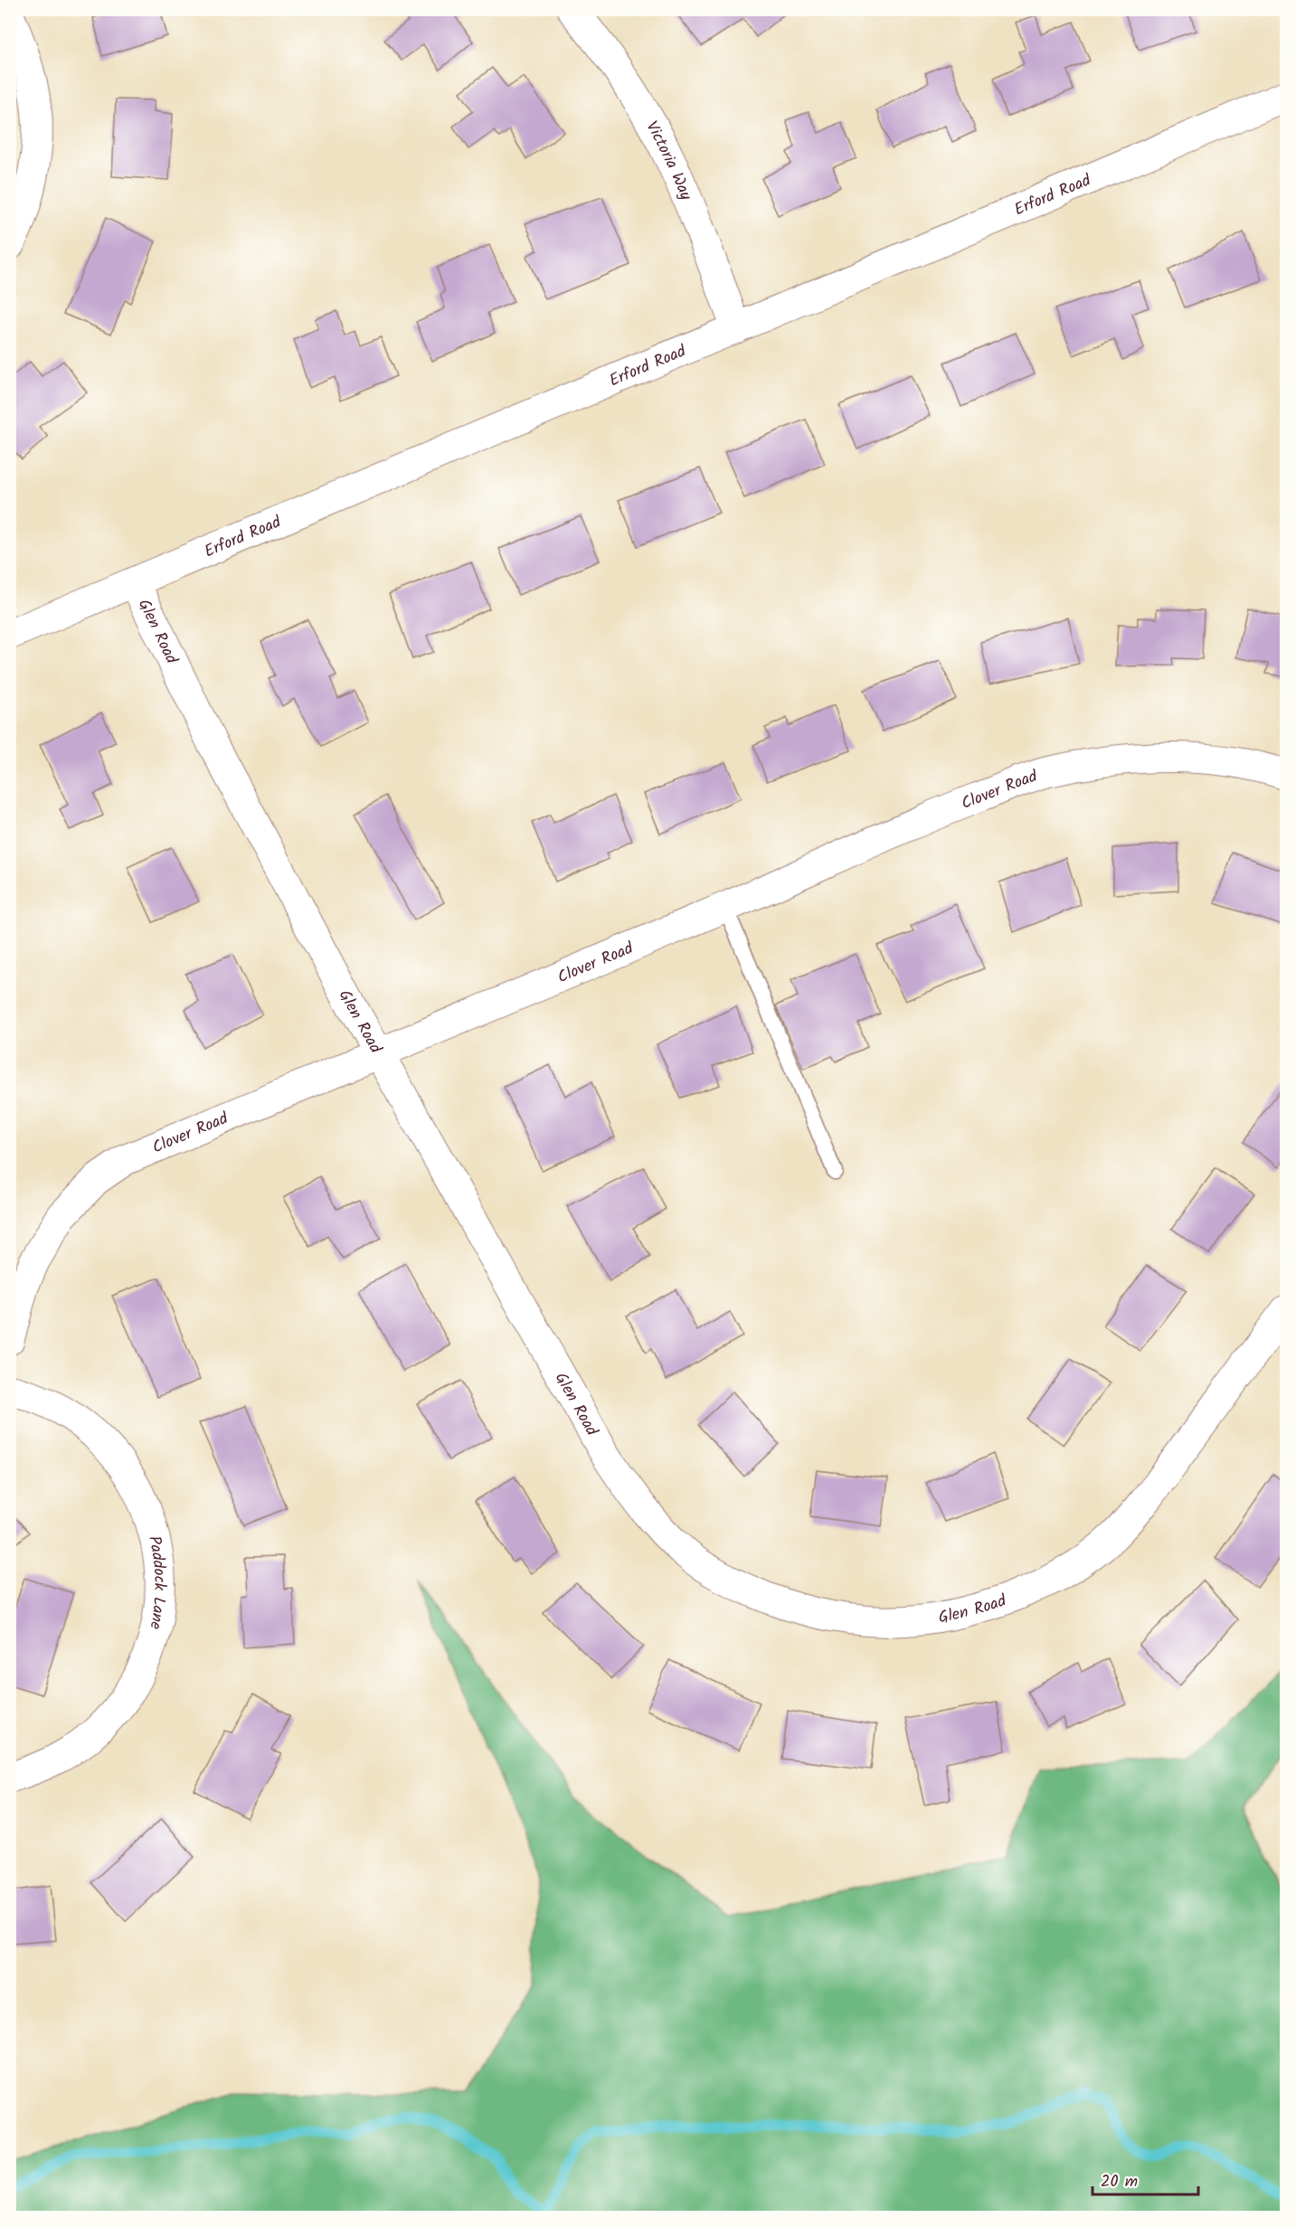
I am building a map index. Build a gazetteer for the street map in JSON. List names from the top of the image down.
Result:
{
  "streets": {
    "street": [
      "Victoria Way",
      "Erford Road",
      "Glen Road",
      "Clover Road",
      "Paddock Lane"
    ]
  },
  "crossings": [
    ["Victoria Way", "Erford Road"],
    ["Erford Road", "Glen Road"],
    ["Glen Road", "Clover Road"]
  ],
  "scale_bar": "20 m"
}
